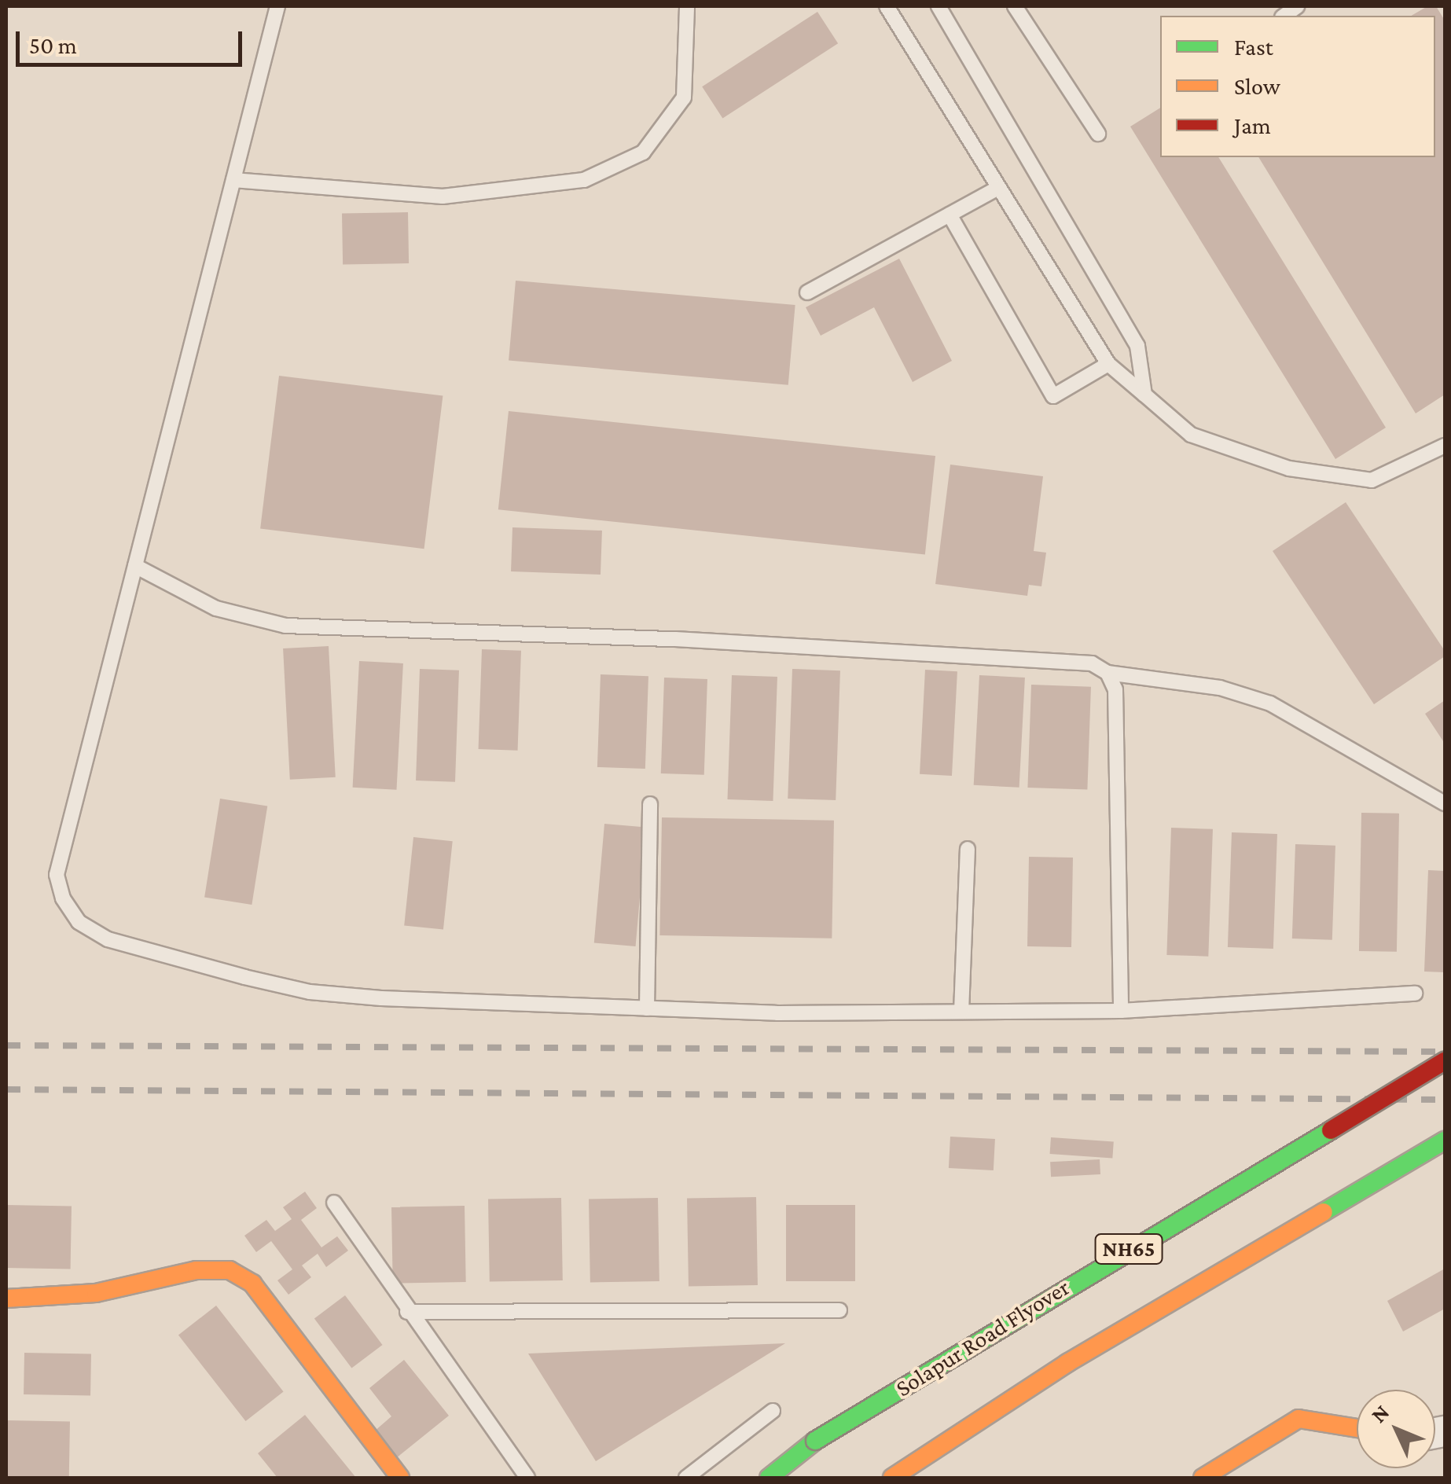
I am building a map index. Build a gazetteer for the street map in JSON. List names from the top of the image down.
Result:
{
  "streets": {
    "main road": ["NH65", "Solapur Road Flyover"]
  },
  "legend": ["Fast", "Slow", "Jam"],
  "scale_bar": "50 m",
  "north": "top left"
}
